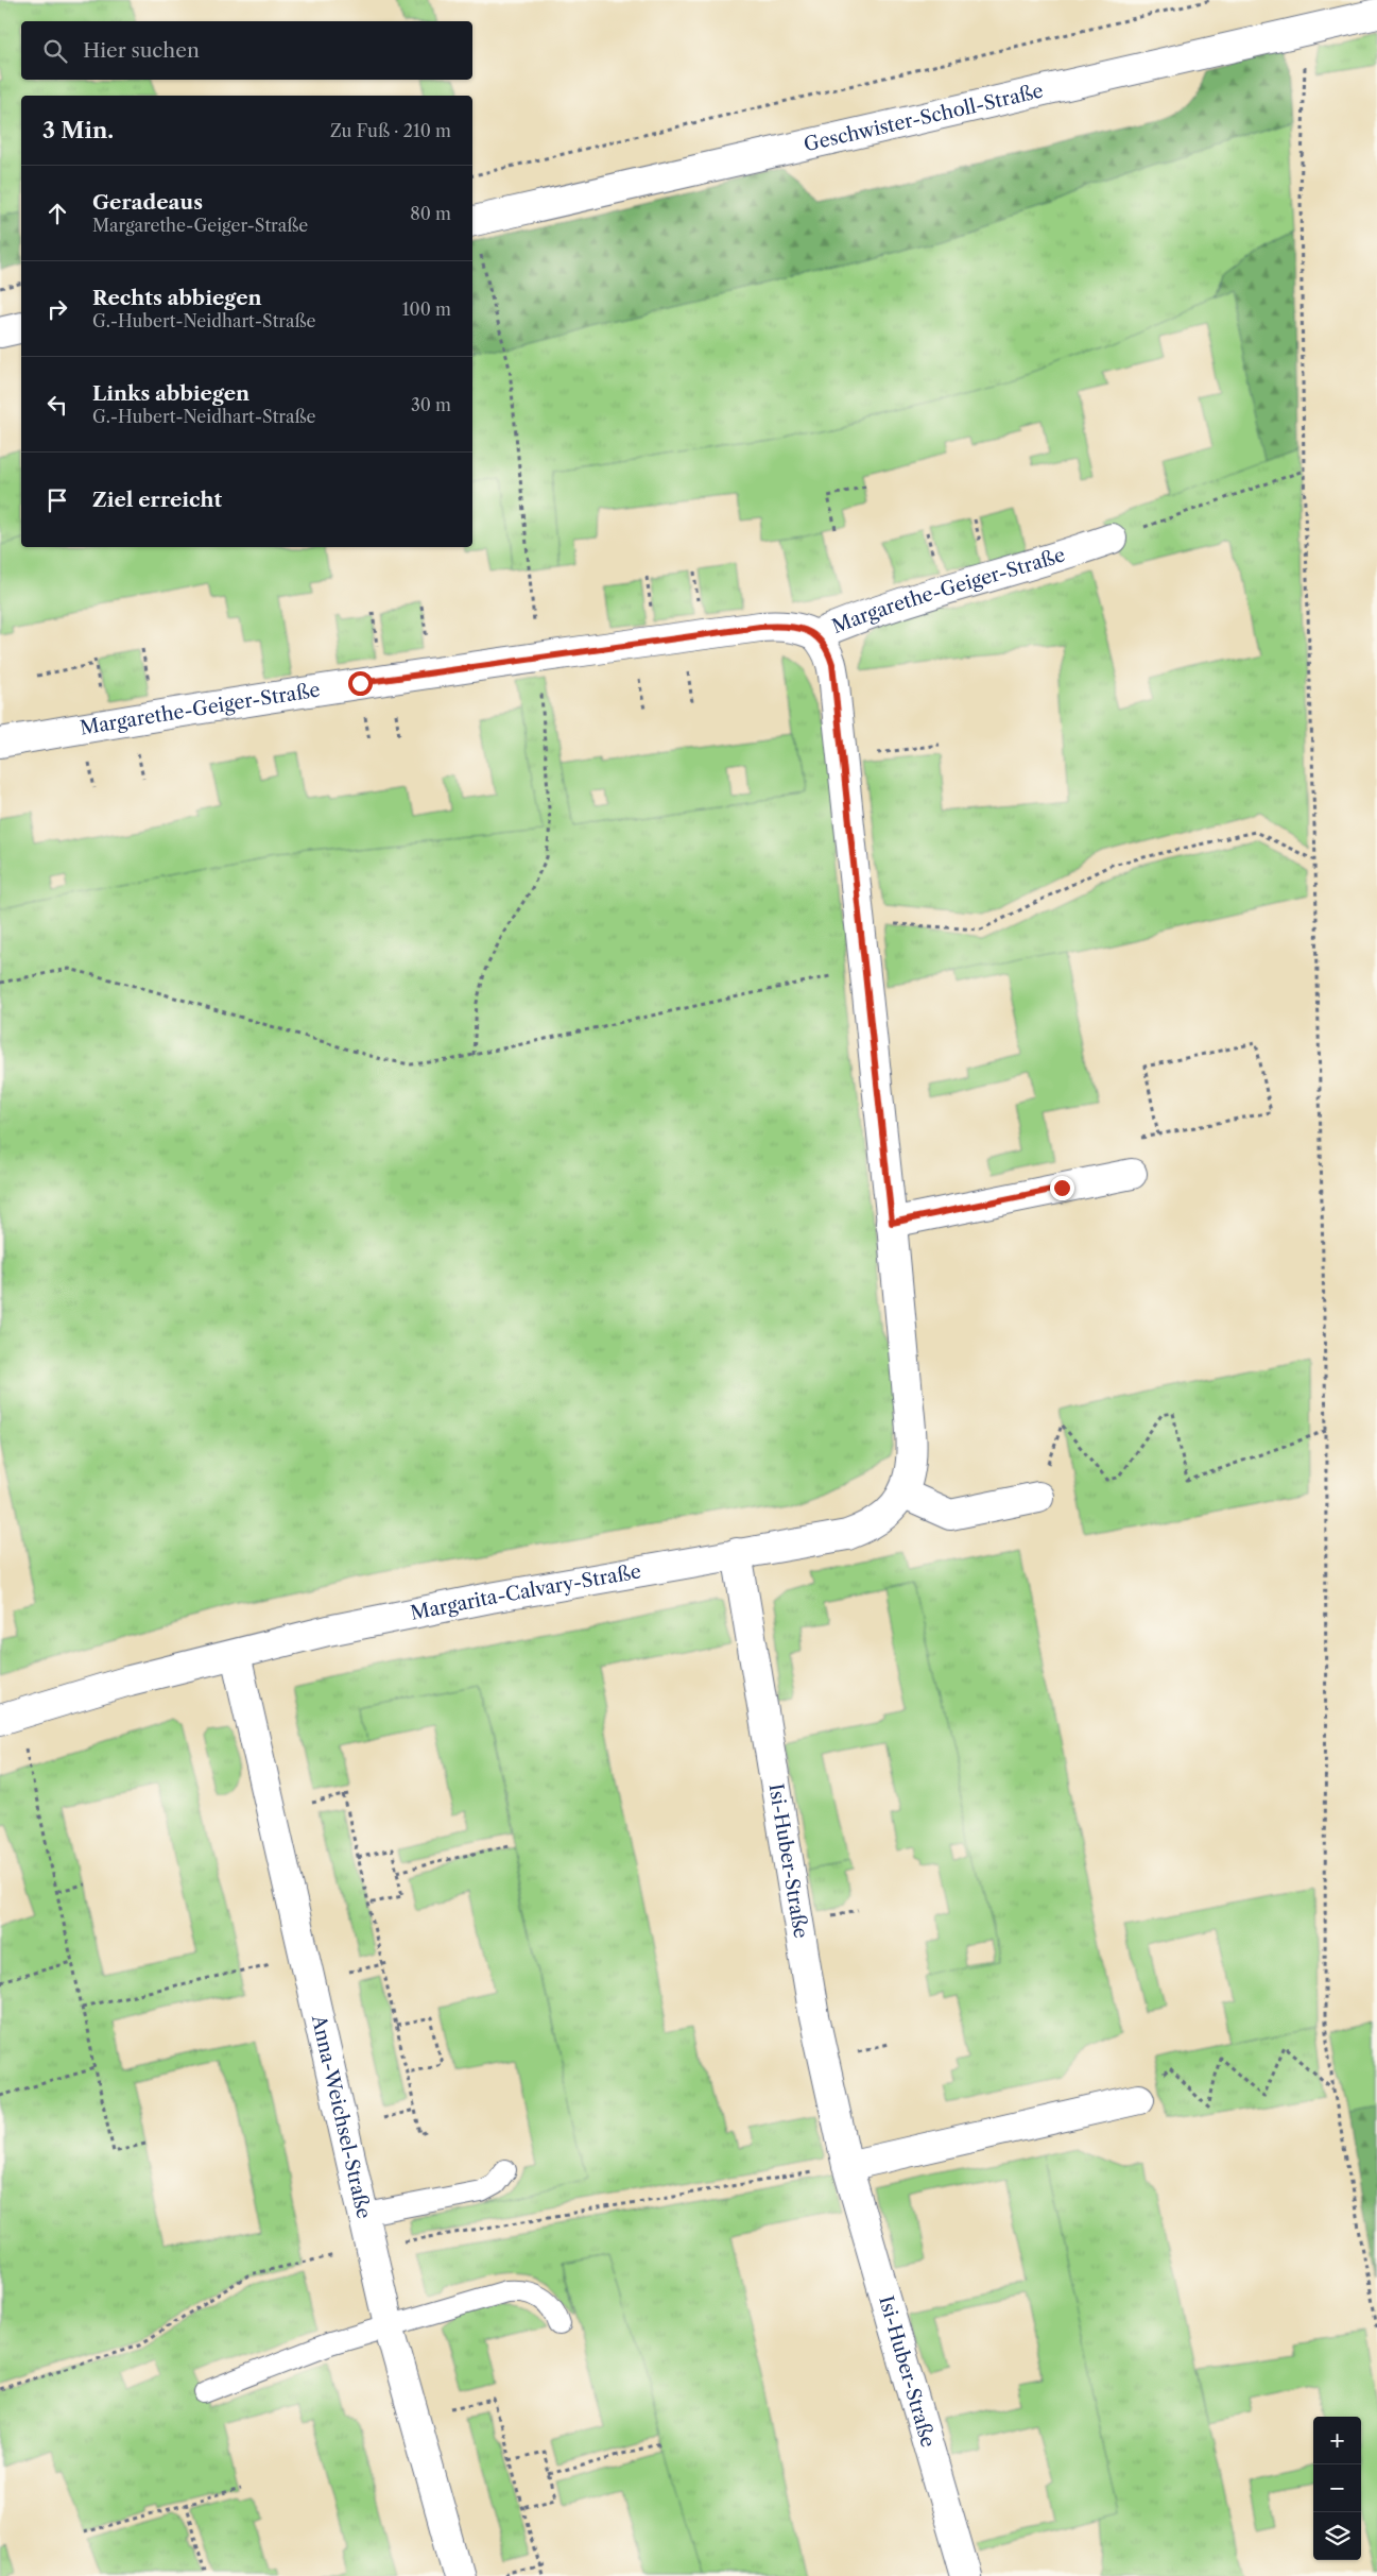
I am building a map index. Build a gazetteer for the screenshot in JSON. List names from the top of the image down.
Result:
{
  "streets": {
    "street": [
      "Geschwister-Scholl-Straße",
      "Margarethe-Geiger-Straße",
      "Margarita-Calvary-Straße",
      "Isi-Huber-Straße",
      "Anna-Weichsel-Straße"
    ]
  },
  "crossings": [
    ["Margarita-Calvary-Straße", "Isi-Huber-Straße"],
    ["Margarita-Calvary-Straße", "Anna-Weichsel-Straße"]
  ],
  "page": {
    "search": "Hier suchen",
    "heading": ["3 Min.", "Zu Fuß · 210 m"],
    "list": [
      ["Geradeaus", "Margarethe-Geiger-Straße", "80 m"],
      ["Rechts abbiegen", "G.-Hubert-Neidhart-Straße", "100 m"],
      ["Links abbiegen", "G.-Hubert-Neidhart-Straße", "30 m"],
      "Ziel erreicht"
    ],
    "map_buttons": ["+", "−"]
  }
}
